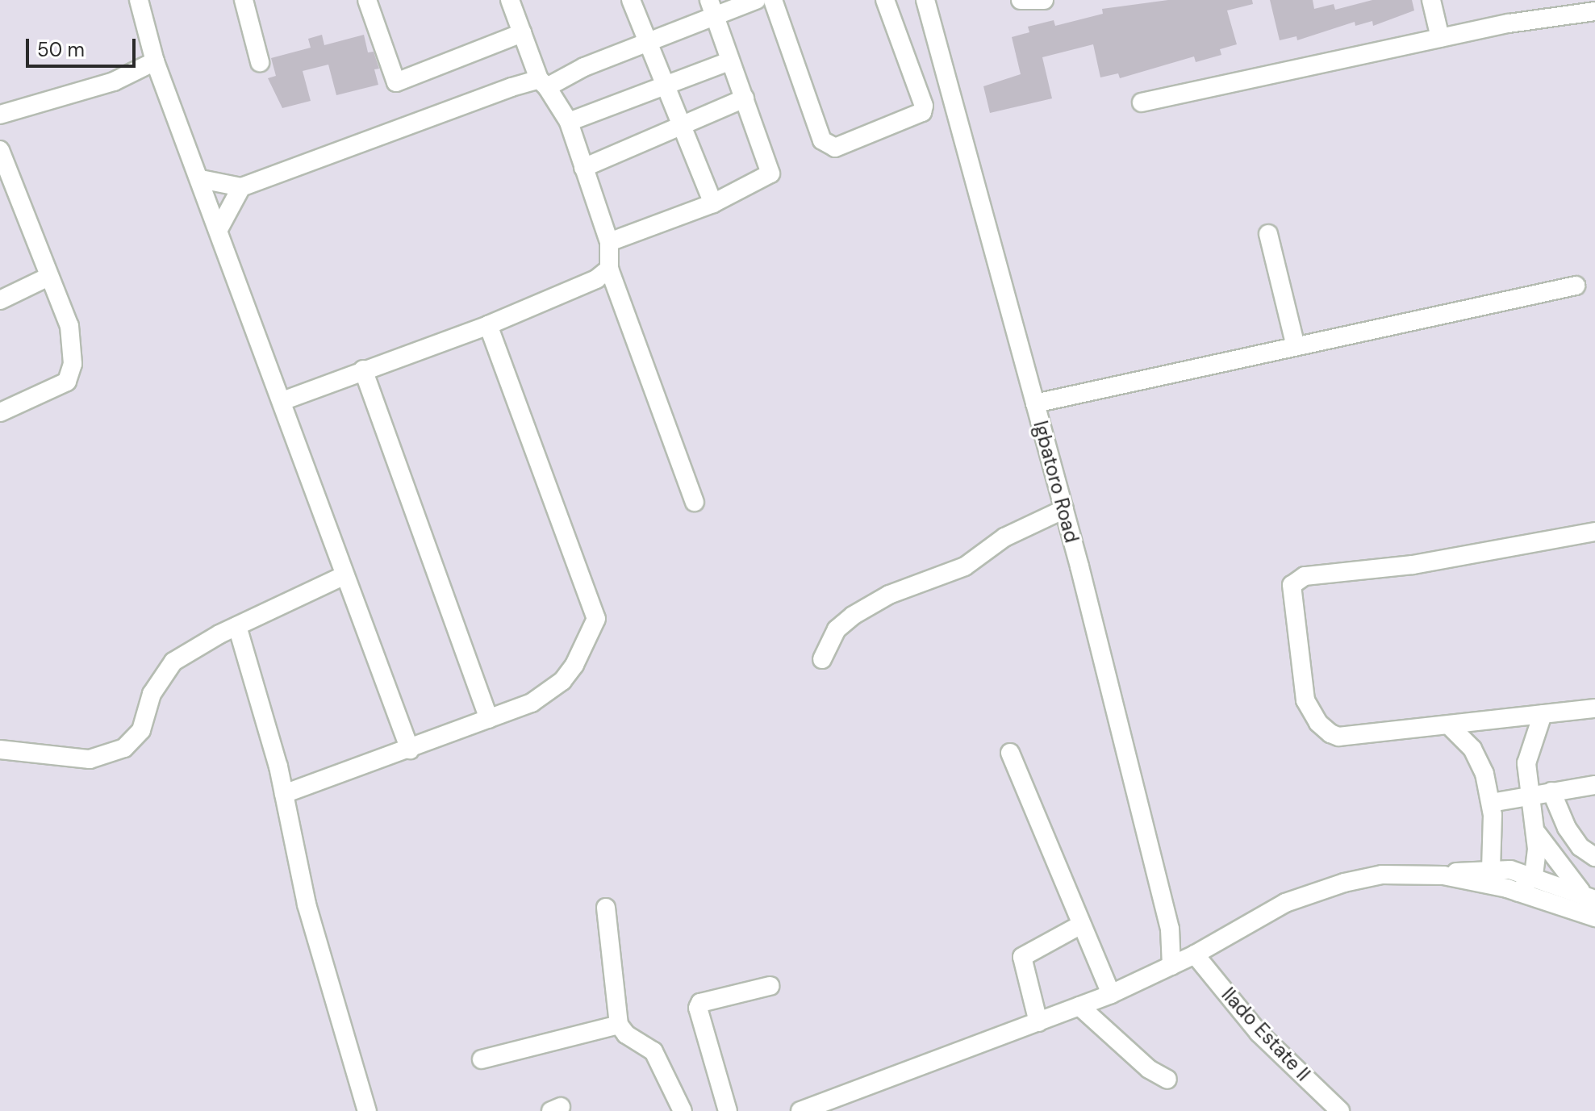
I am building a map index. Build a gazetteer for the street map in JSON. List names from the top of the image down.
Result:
{
  "streets": {
    "street": ["Igbatoro Road", "Ilado Estate II"]
  },
  "scale_bar": "50 m"
}
